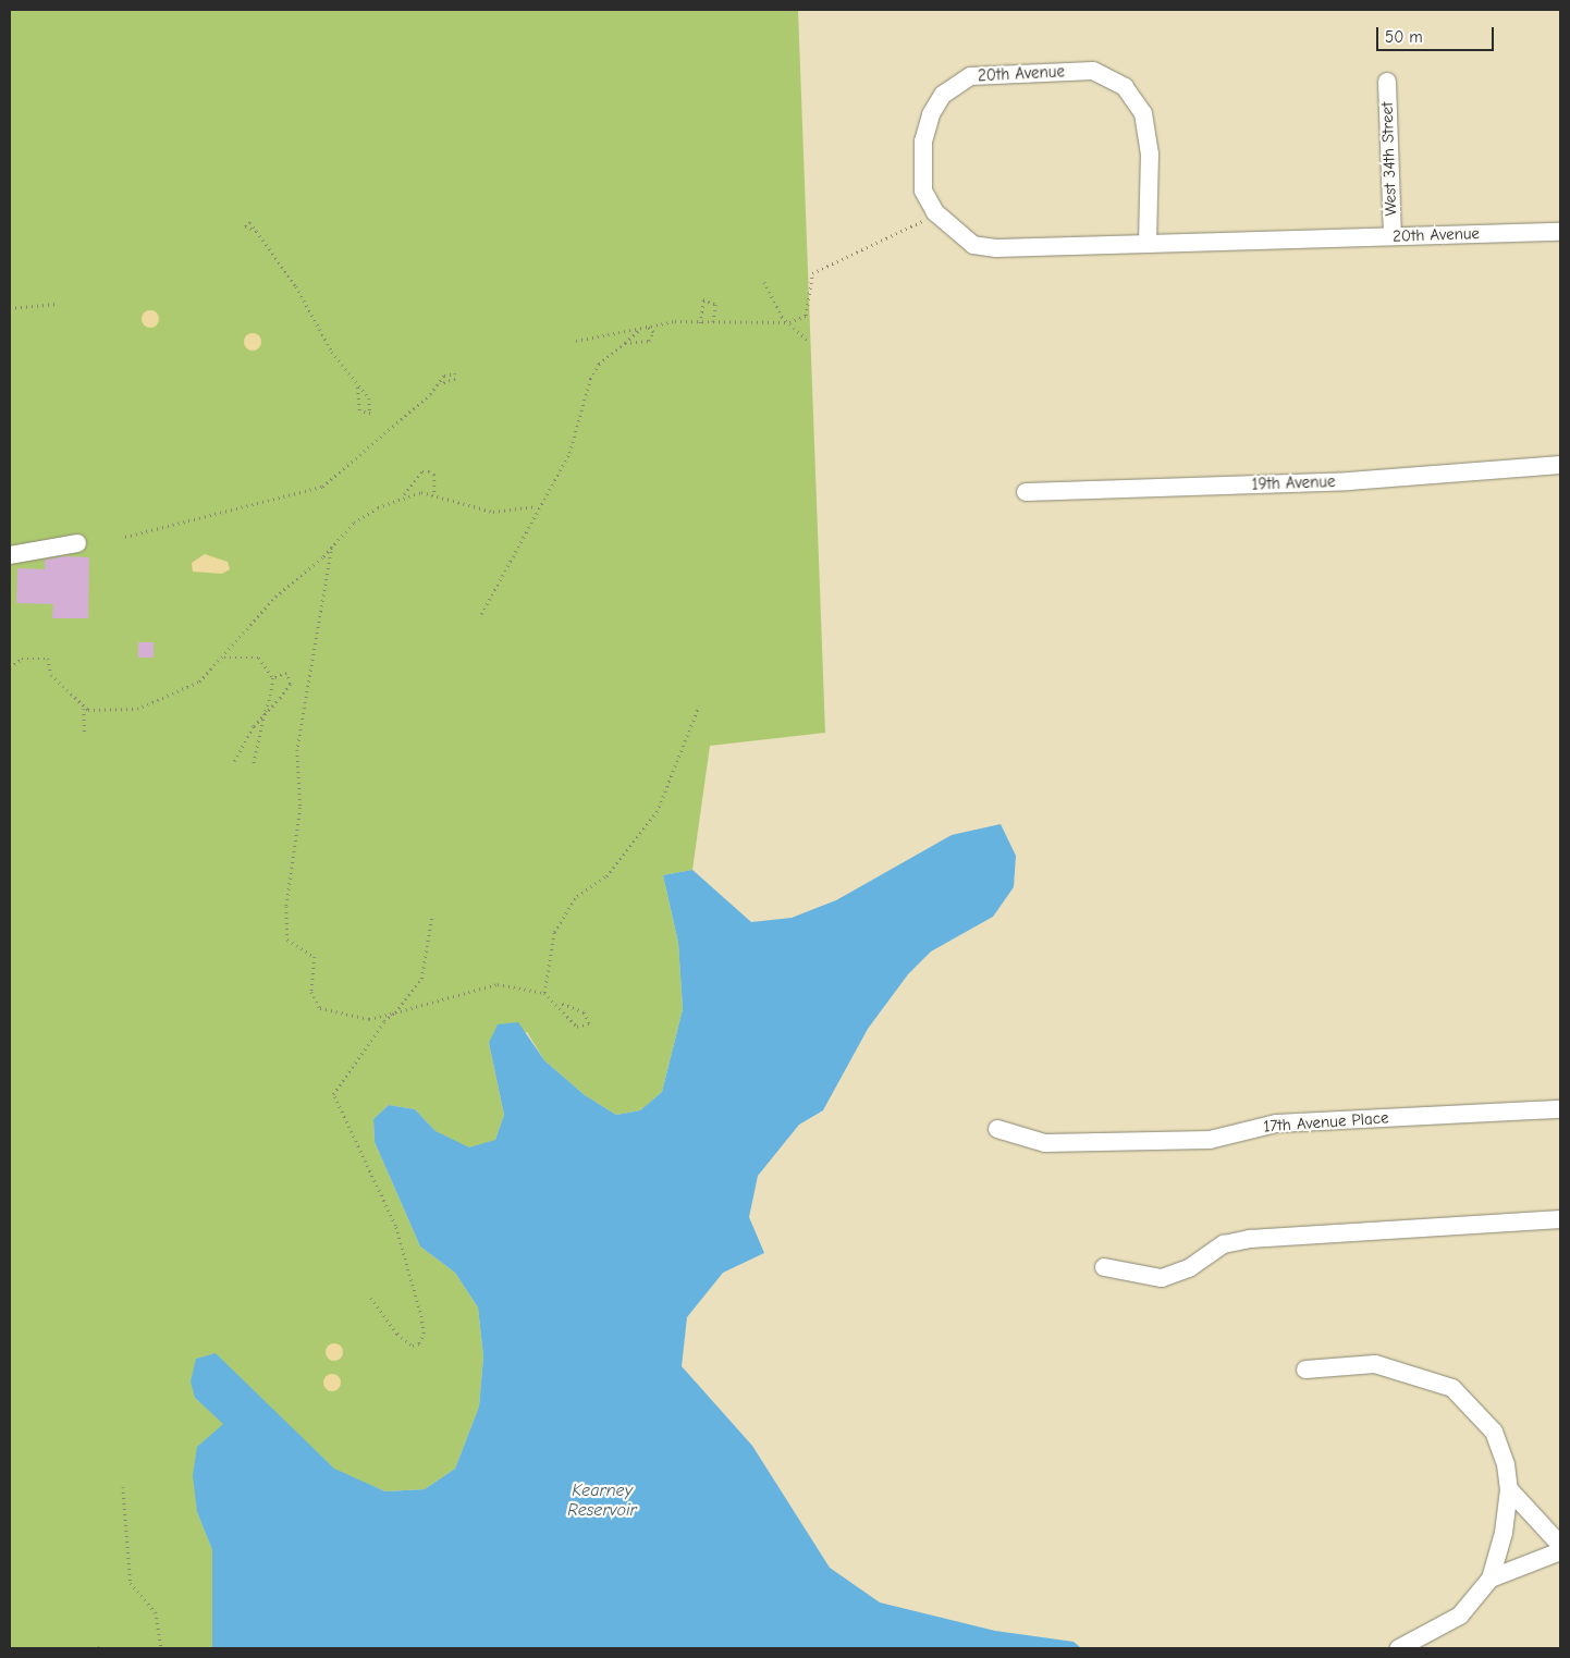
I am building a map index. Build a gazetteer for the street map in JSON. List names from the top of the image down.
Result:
{
  "streets": {
    "street": [
      "20th Avenue",
      "West 34th Street",
      "19th Avenue",
      "17th Avenue Place"
    ]
  },
  "crossings": [
    ["20th Avenue", "West 34th Street"]
  ],
  "water": ["Kearney Reservoir"],
  "scale_bar": "50 m"
}
